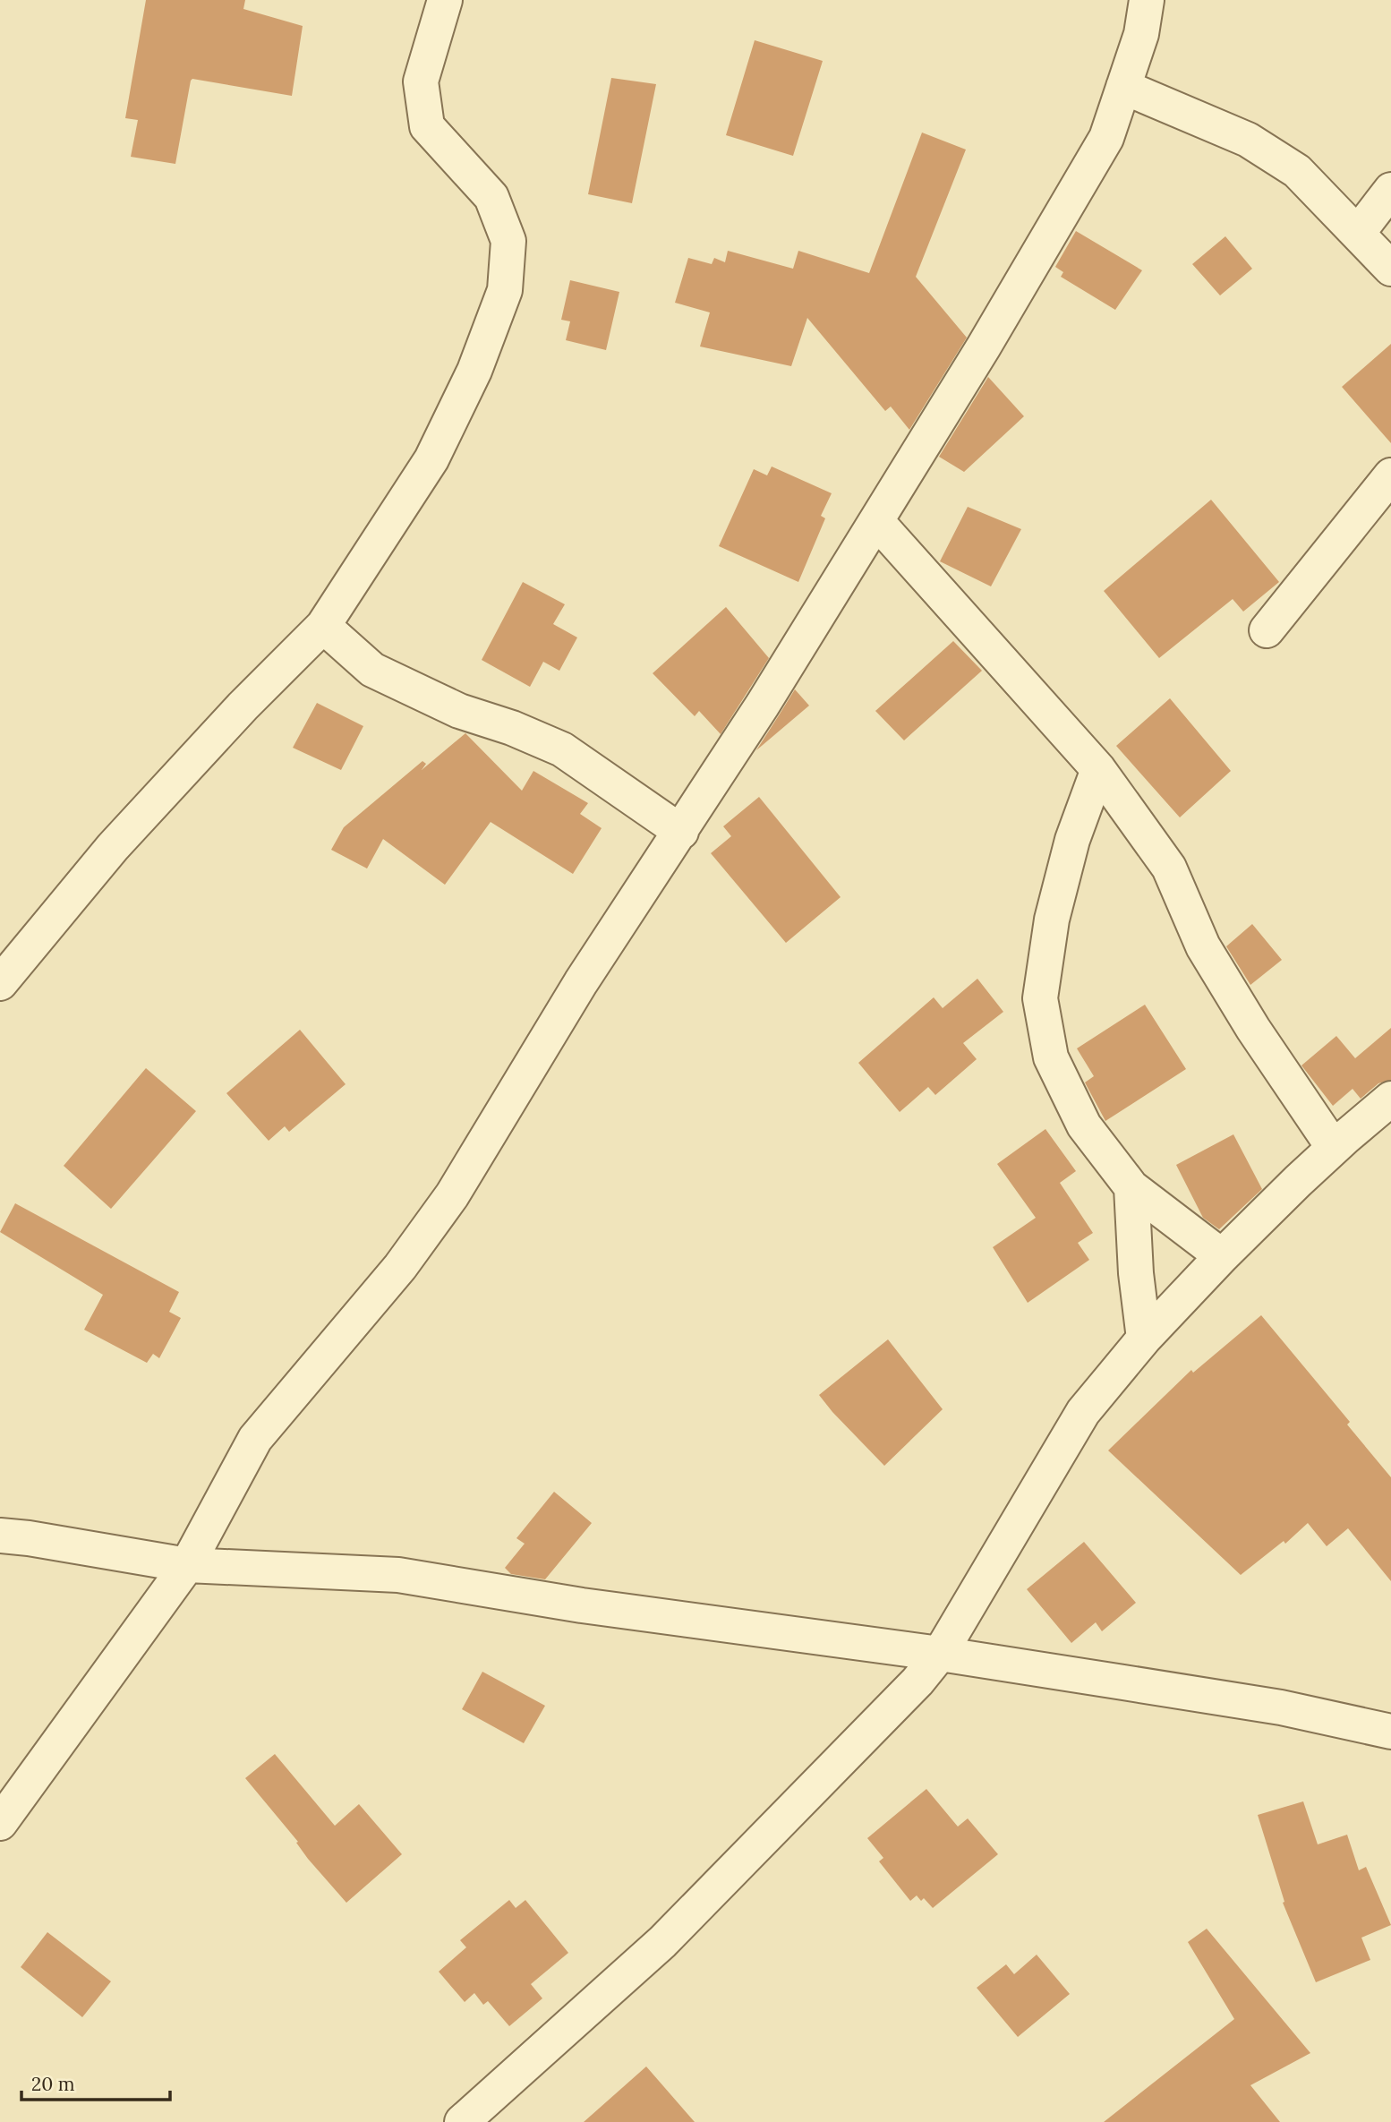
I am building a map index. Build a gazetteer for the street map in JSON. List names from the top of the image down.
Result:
{
  "scale_bar": "20 m"
}
